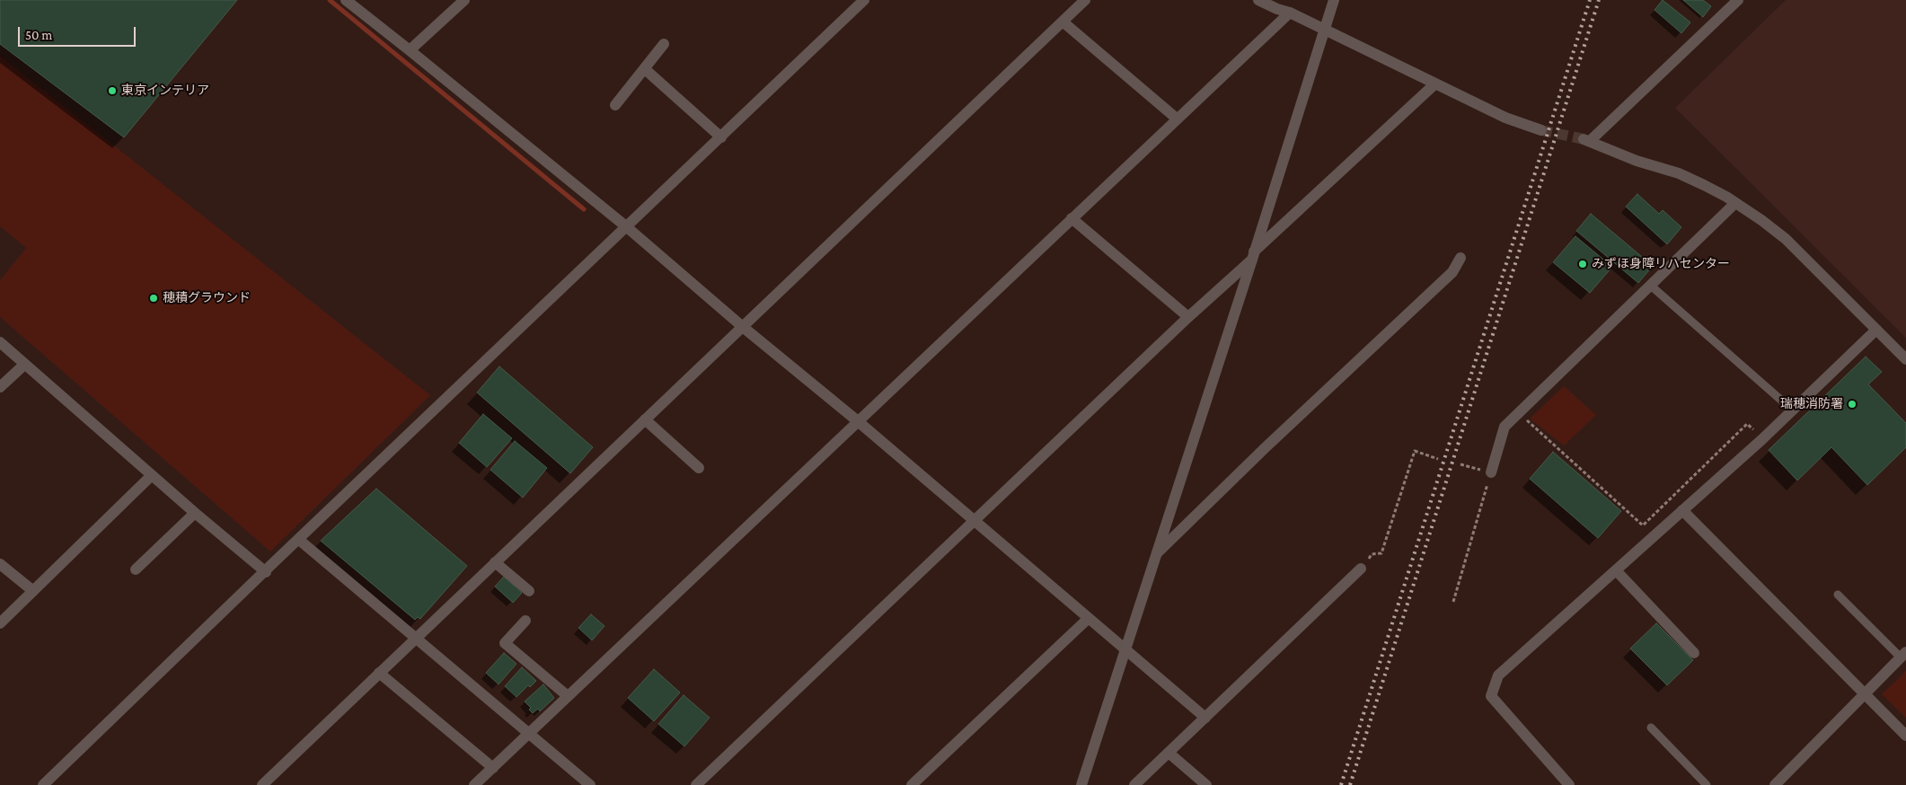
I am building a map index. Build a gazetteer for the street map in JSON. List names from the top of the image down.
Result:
{
  "places": [
    "東京インテリア",
    "みずほ身障リハセンター",
    "穂積グラウンド",
    "瑞穂消防署"
  ],
  "scale_bar": "50 m"
}
